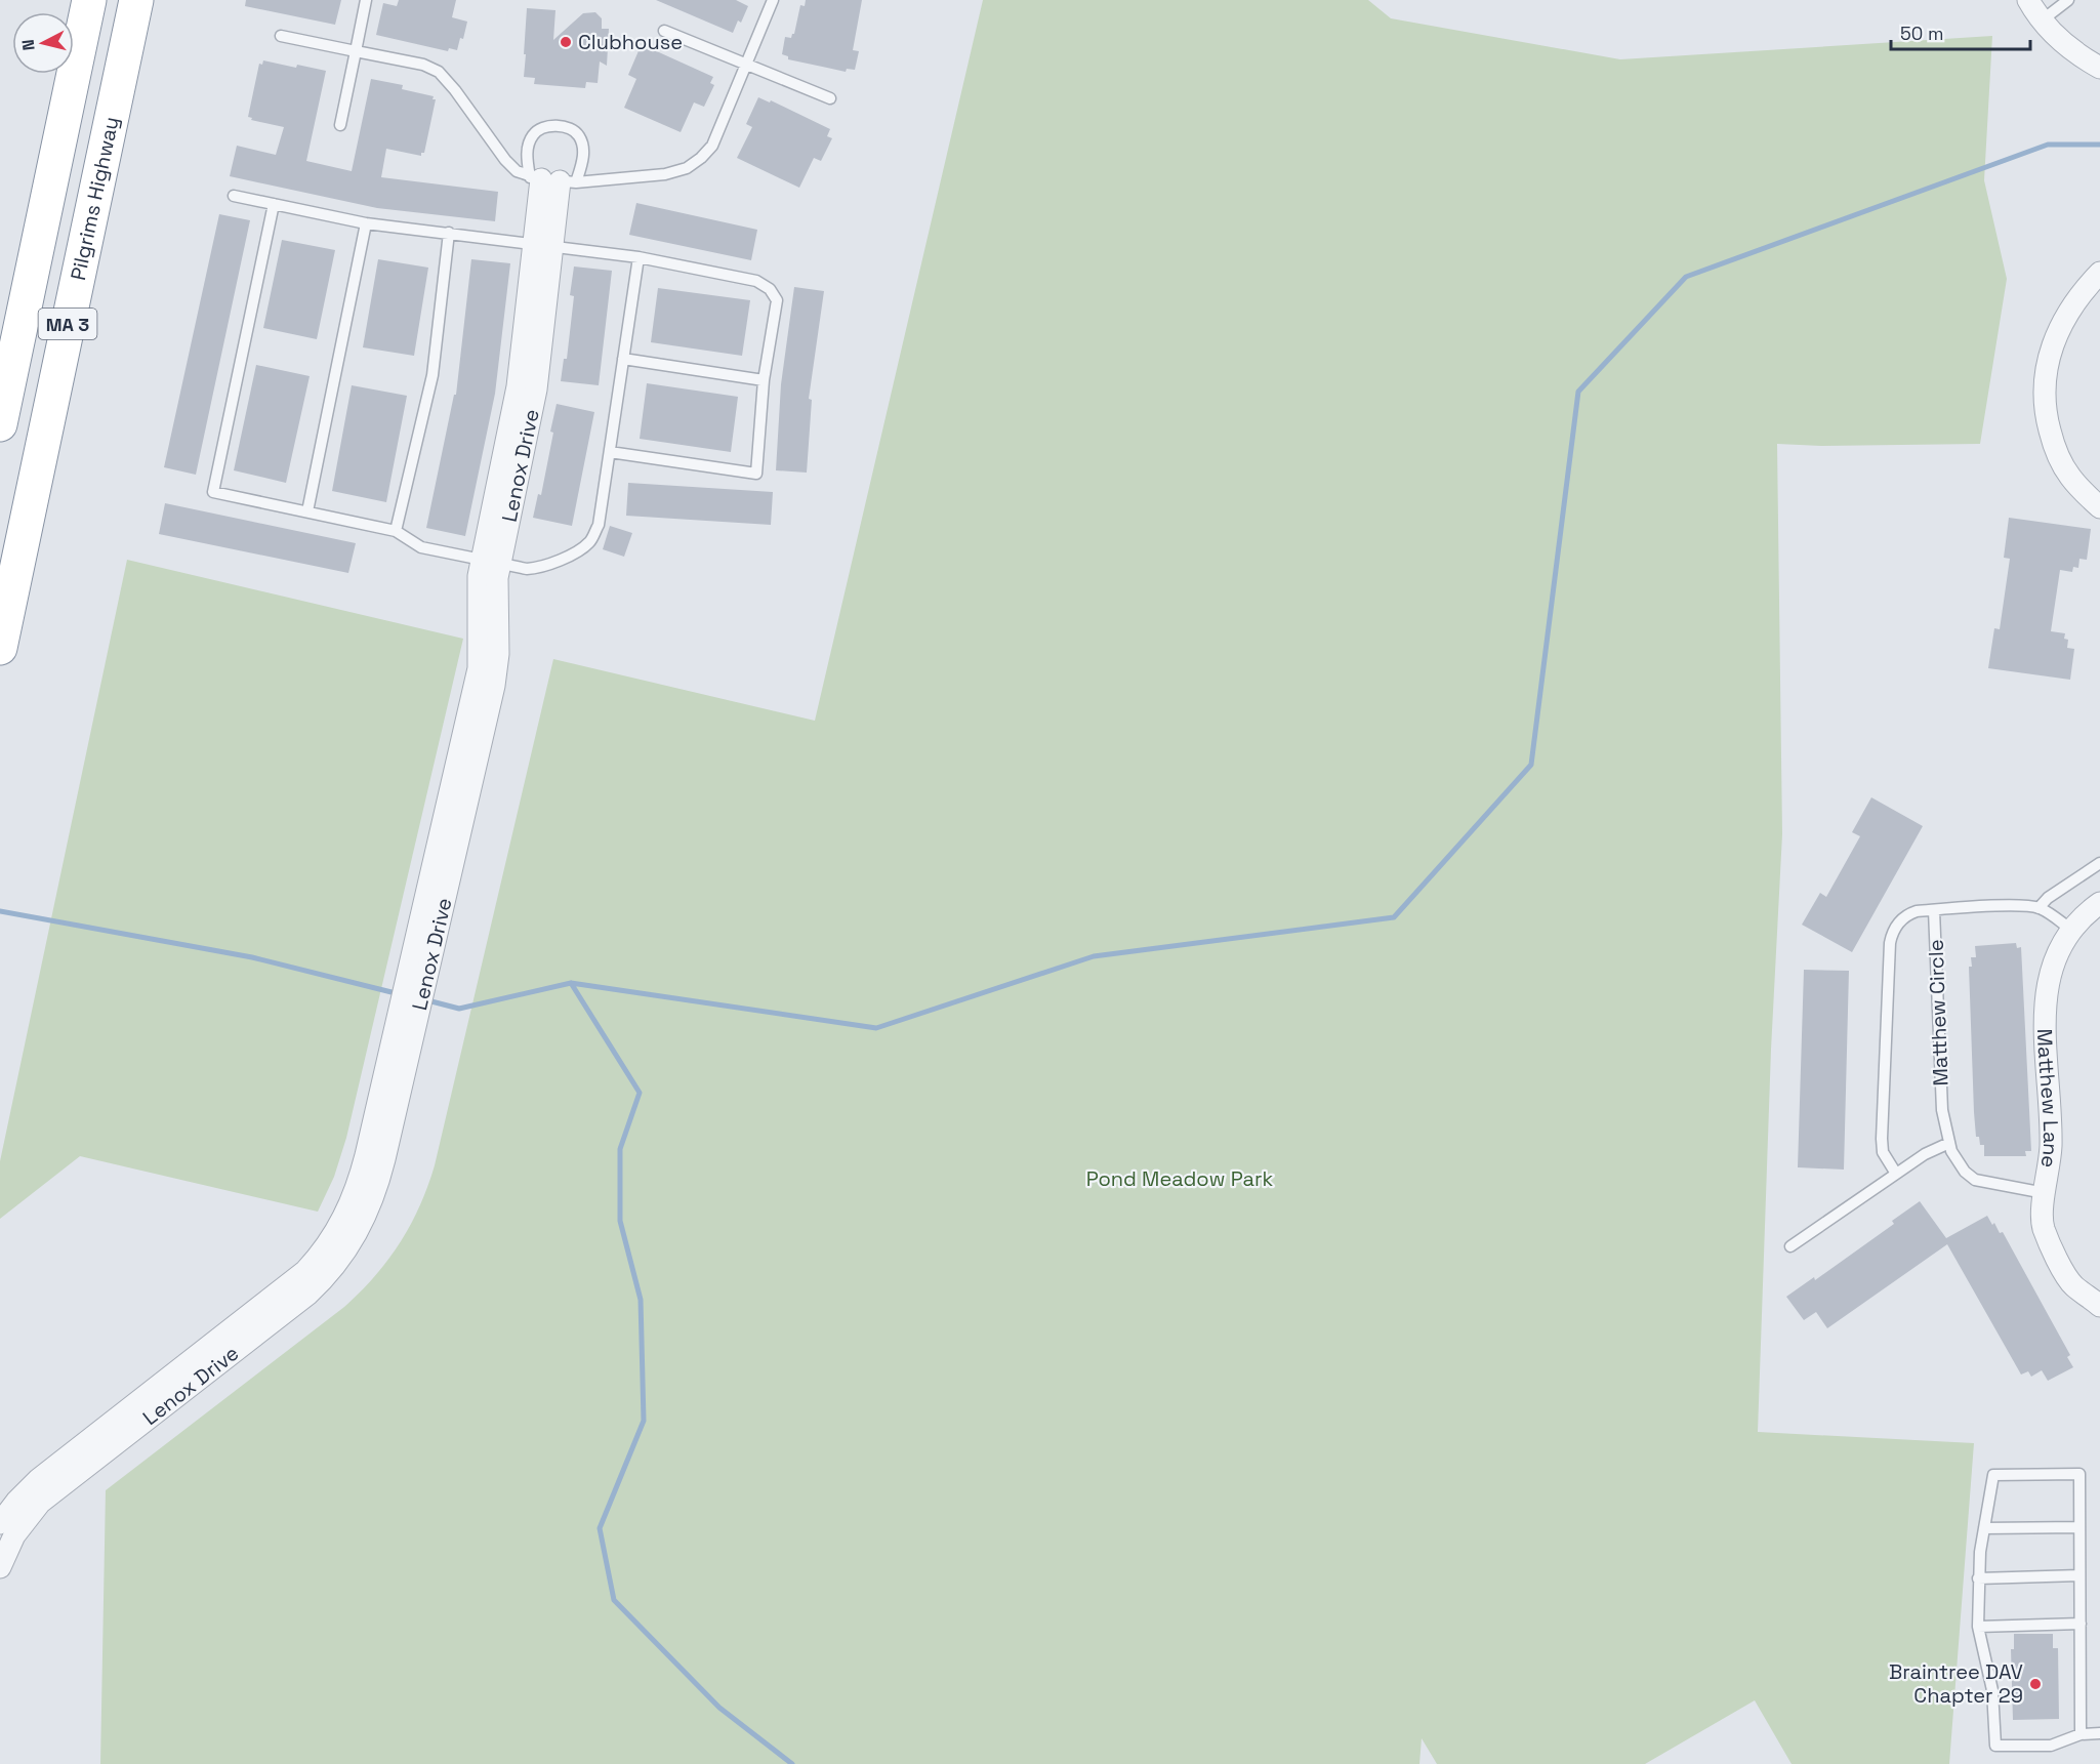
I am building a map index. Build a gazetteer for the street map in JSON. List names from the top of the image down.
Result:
{
  "streets": {
    "highway": ["Pilgrims Highway", "MA 3"],
    "street": ["Lenox Drive", "Matthew Lane"],
    "lane": ["Matthew Circle"]
  },
  "crossings": [
    ["Matthew Circle", "Matthew Lane"]
  ],
  "parks": ["Pond Meadow Park"],
  "places": ["Clubhouse", "Braintree DAV Chapter 29"],
  "scale_bar": "50 m",
  "north": "left"
}
